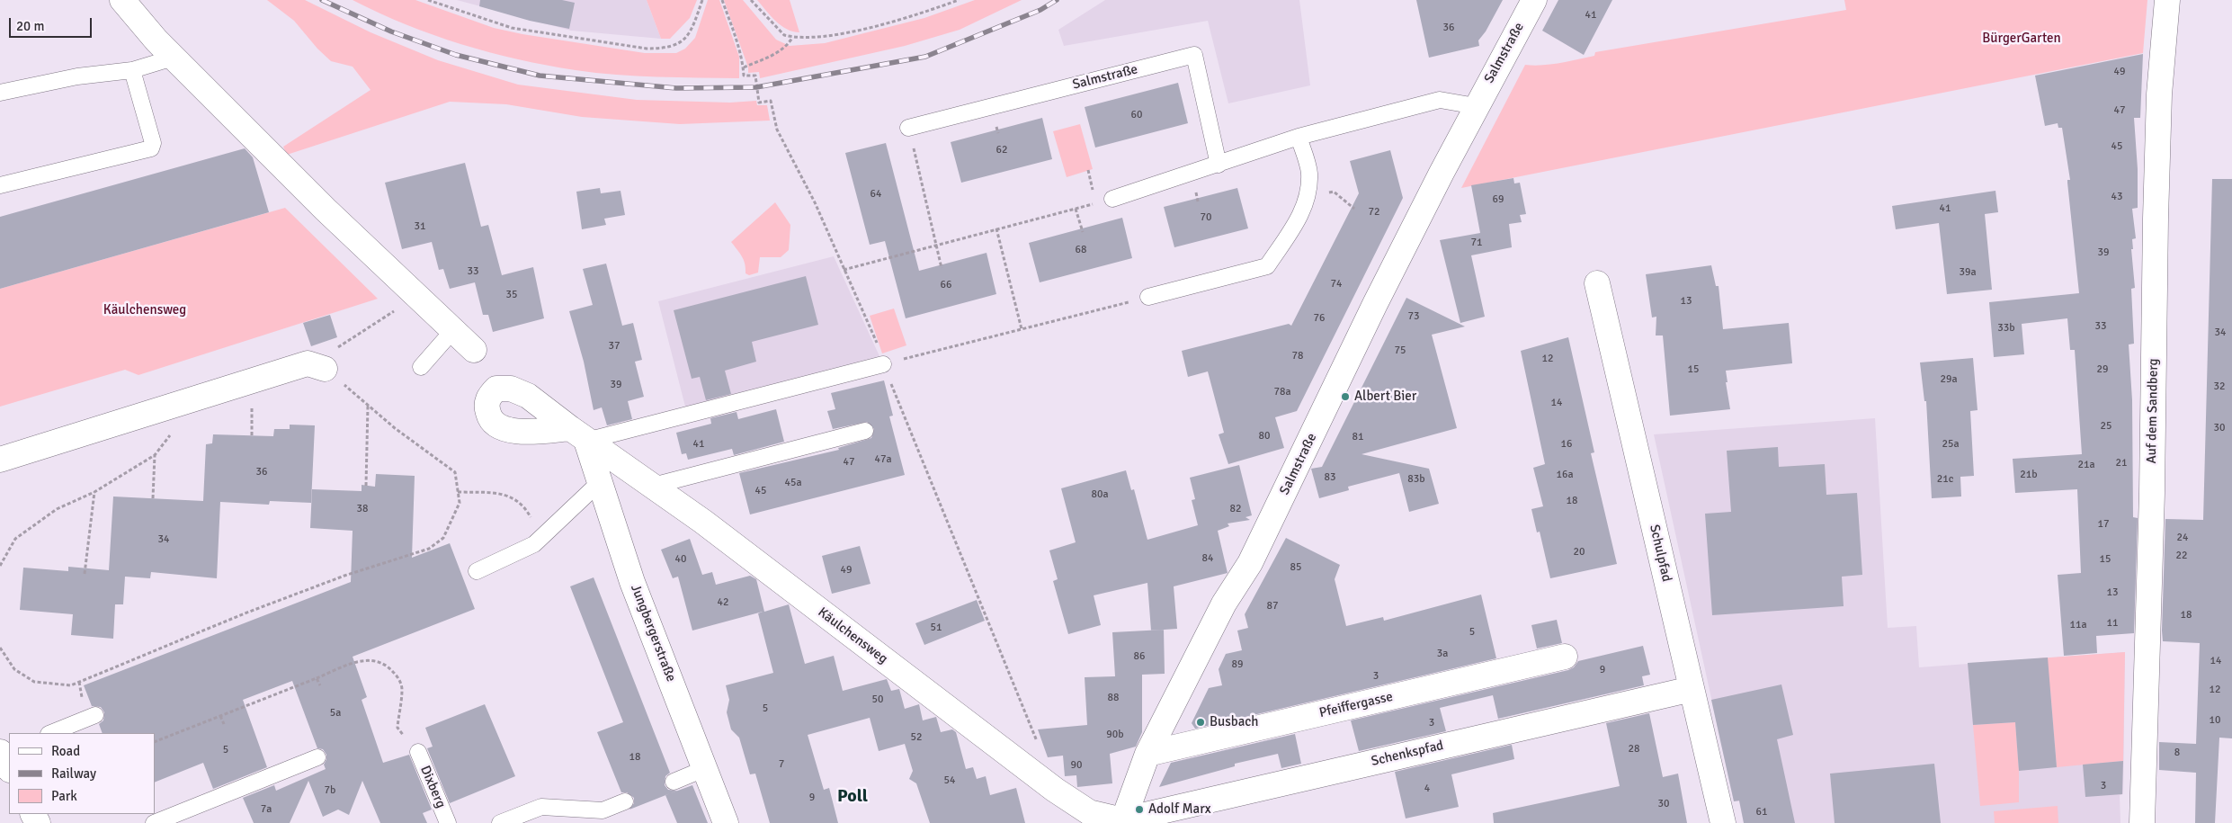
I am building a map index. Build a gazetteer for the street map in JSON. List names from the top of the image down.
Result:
{
  "streets": {
    "street": [
      "Salmstraße",
      "Auf dem Sandberg",
      "Schulpfad",
      "Jungbergerstraße",
      "Käulchensweg",
      "Pfeiffergasse",
      "Schenkspfad"
    ],
    "lane": ["Dixberg"]
  },
  "crossings": [
    ["Salmstraße", "Käulchensweg"],
    ["Salmstraße", "Pfeiffergasse"],
    ["Salmstraße", "Schenkspfad"],
    ["Schulpfad", "Schenkspfad"],
    ["Jungbergerstraße", "Käulchensweg"],
    ["Käulchensweg", "Schenkspfad"]
  ],
  "districts": ["Poll"],
  "parks": ["BürgerGarten", "Käulchensweg"],
  "places": ["Albert Bier", "Busbach", "Adolf Marx"],
  "house_numbers": [
    "41",
    "36",
    "49",
    "47",
    "60",
    "45",
    "62",
    "64",
    "43",
    "69",
    "41",
    "72",
    "70",
    "31",
    "71",
    "68",
    "39",
    "33",
    "39a",
    "74",
    "66",
    "35",
    "13",
    "73",
    "76",
    "33",
    "33b",
    "34",
    "37",
    "75",
    "78",
    "12",
    "15",
    "29",
    "29a",
    "39",
    "32",
    "78a",
    "14",
    "25",
    "30",
    "80",
    "81",
    "41",
    "16",
    "25a",
    "47a",
    "47",
    "21",
    "21a",
    "36",
    "16a",
    "21b",
    "83",
    "83b",
    "21c",
    "45a",
    "45",
    "80a",
    "18",
    "38",
    "82",
    "17",
    "24",
    "34",
    "20",
    "22",
    "84",
    "40",
    "15",
    "85",
    "49",
    "13",
    "42",
    "87",
    "18",
    "11",
    "11a",
    "51",
    "5",
    "3a",
    "86",
    "14",
    "89",
    "9",
    "3",
    "12",
    "88",
    "50",
    "5",
    "5a",
    "10",
    "3",
    "90b",
    "52",
    "28",
    "5",
    "8",
    "18",
    "7",
    "90",
    "54",
    "3",
    "4",
    "7b",
    "9",
    "30",
    "7a",
    "61"
  ],
  "legend": ["Road", "Railway", "Park"],
  "scale_bar": "20 m"
}
